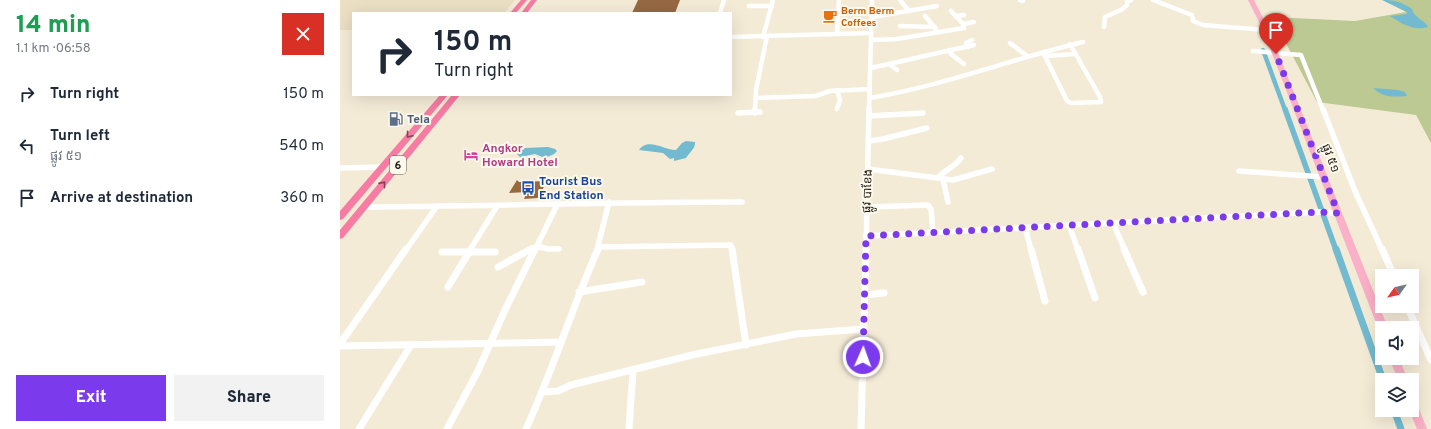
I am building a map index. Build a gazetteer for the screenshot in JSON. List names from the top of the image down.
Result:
{
  "streets": {
    "highway": ["6"],
    "main road": ["ផ្លូវ ៥១"],
    "street": ["ផ្លូវ បាខែង"]
  },
  "places": {
    "cafe": ["Berm Berm Coffees"],
    "fuel station": ["Tela"],
    "hotel": ["Angkor Howard Hotel"],
    "bus stop": ["Tourist Bus End Station"]
  },
  "north": "bottom left",
  "page": {
    "heading": ["14 min", "1.1 km · 06:58"],
    "turn": ["150 m", "Turn right"],
    "list": [
      {
        "name": "Turn right",
        "value": "150 m"
      },
      {
        "name": "Turn left",
        "note": "ផ្លូវ ៥១",
        "value": "540 m"
      },
      {
        "name": "Arrive at destination",
        "value": "360 m"
      }
    ],
    "buttons": ["Exit", "Share"]
  }
}
